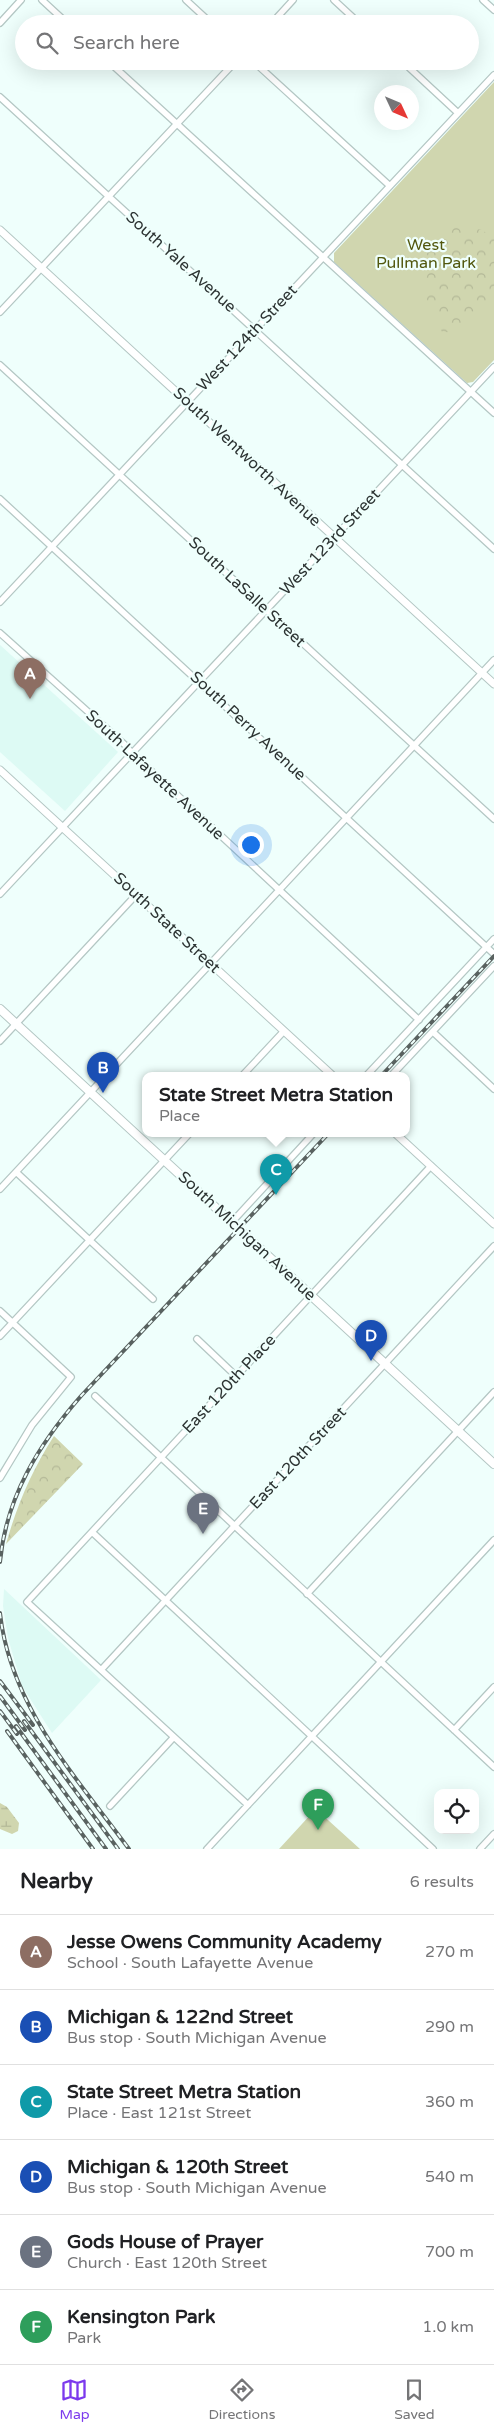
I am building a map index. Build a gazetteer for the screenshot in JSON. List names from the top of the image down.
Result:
{
  "streets": {
    "main road": ["South Michigan Avenue"],
    "street": [
      "South Yale Avenue",
      "West 124th Street",
      "South Wentworth Avenue",
      "West 123rd Street",
      "South LaSalle Street",
      "South Perry Avenue",
      "South Lafayette Avenue",
      "South State Street",
      "East 120th Place",
      "East 120th Street"
    ]
  },
  "crossings": [
    ["South Yale Avenue", "West 124th Street"],
    ["South Yale Avenue", "West 123rd Street"],
    ["West 124th Street", "South Wentworth Avenue"],
    ["West 124th Street", "South LaSalle Street"],
    ["West 124th Street", "South Perry Avenue"],
    ["South Wentworth Avenue", "West 123rd Street"],
    ["West 123rd Street", "South LaSalle Street"],
    ["West 123rd Street", "South Perry Avenue"],
    ["West 123rd Street", "South Lafayette Avenue"],
    ["West 123rd Street", "South State Street"],
    ["South Michigan Avenue", "East 120th Place"],
    ["South Michigan Avenue", "East 120th Street"],
    ["East 120th Place", "East 120th Street"]
  ],
  "parks": ["West Pullman Park"],
  "north": "bottom right",
  "page": {
    "search": "Search here",
    "pins": [
      "A",
      "B",
      "C",
      "D",
      "E",
      "F"
    ],
    "popup": ["State Street Metra Station", "Place"],
    "heading": ["Nearby", "6 results"],
    "list": [
      {
        "mark": "A",
        "name": "Jesse Owens Community Academy",
        "note": "School · South Lafayette Avenue",
        "value": "270 m"
      },
      {
        "mark": "B",
        "name": "Michigan & 122nd Street",
        "note": "Bus stop · South Michigan Avenue",
        "value": "290 m"
      },
      {
        "mark": "C",
        "name": "State Street Metra Station",
        "note": "Place · East 121st Street",
        "value": "360 m"
      },
      {
        "mark": "D",
        "name": "Michigan & 120th Street",
        "note": "Bus stop · South Michigan Avenue",
        "value": "540 m"
      },
      {
        "mark": "E",
        "name": "Gods House of Prayer",
        "note": "Church · East 120th Street",
        "value": "700 m"
      },
      {
        "mark": "F",
        "name": "Kensington Park",
        "note": "Park",
        "value": "1.0 km"
      }
    ],
    "nav": ["Map", "Directions", "Saved"]
  }
}
